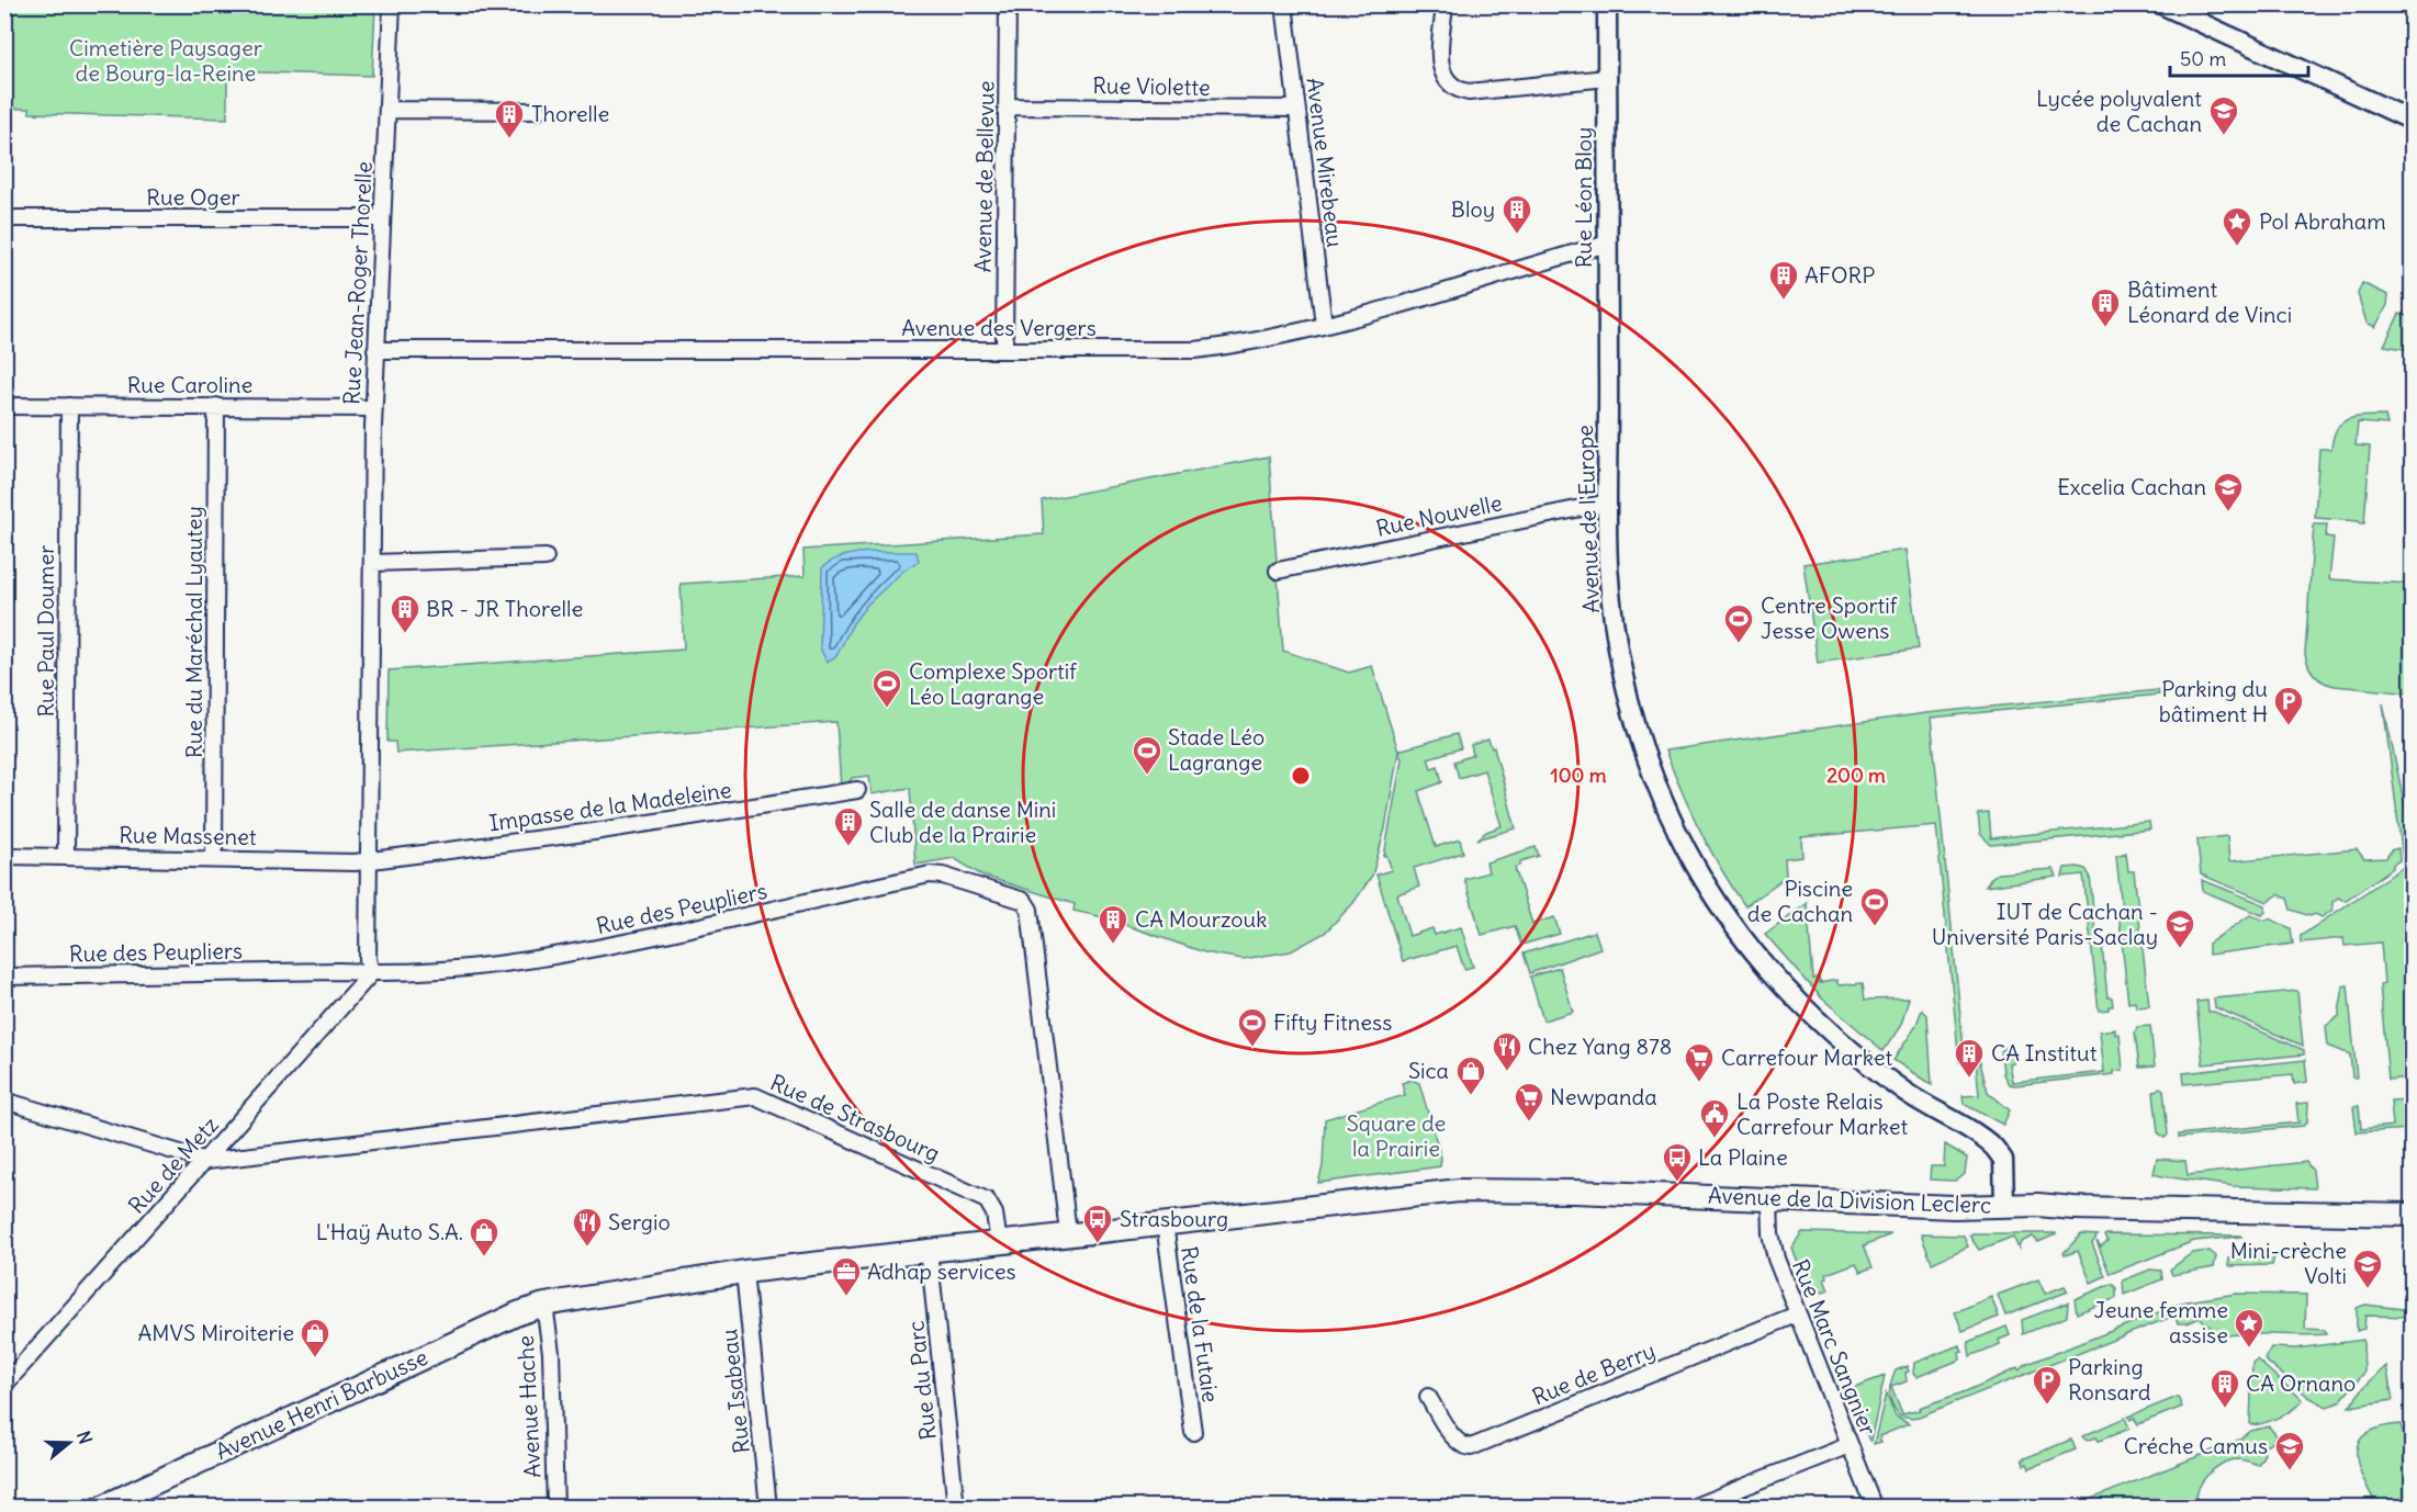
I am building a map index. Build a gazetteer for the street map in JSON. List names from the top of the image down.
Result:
{
  "streets": {
    "main road": ["Avenue de la Division Leclerc", "Avenue Henri Barbusse"],
    "street": [
      "Rue Violette",
      "Avenue Mirebeau",
      "Avenue de Bellevue",
      "Rue Oger",
      "Rue Léon Bloy",
      "Rue Jean-Roger Thorelle",
      "Avenue des Vergers",
      "Rue Caroline",
      "Rue Nouvelle",
      "Avenue de l'Europe",
      "Rue Paul Doumer",
      "Rue du Maréchal Lyautey",
      "Impasse de la Madeleine",
      "Rue Massenet",
      "Rue des Peupliers",
      "Rue de Strasbourg",
      "Rue de Metz",
      "Rue de la Futaie",
      "Rue Marc Sangnier",
      "Rue de Berry",
      "Rue du Parc",
      "Rue Isabeau",
      "Avenue Hache"
    ]
  },
  "crossings": [
    ["Rue Violette", "Avenue Mirebeau"],
    ["Rue Violette", "Avenue de Bellevue"],
    ["Avenue Mirebeau", "Avenue des Vergers"],
    ["Avenue de Bellevue", "Avenue des Vergers"],
    ["Rue Oger", "Rue Jean-Roger Thorelle"],
    ["Rue Léon Bloy", "Avenue des Vergers"],
    ["Rue Léon Bloy", "Avenue de l'Europe"],
    ["Rue Jean-Roger Thorelle", "Avenue des Vergers"],
    ["Rue Jean-Roger Thorelle", "Rue Caroline"],
    ["Rue Jean-Roger Thorelle", "Impasse de la Madeleine"],
    ["Rue Jean-Roger Thorelle", "Rue Massenet"],
    ["Rue Jean-Roger Thorelle", "Rue des Peupliers"],
    ["Rue Jean-Roger Thorelle", "Rue de Metz"],
    ["Rue Caroline", "Rue Paul Doumer"],
    ["Rue Caroline", "Rue du Maréchal Lyautey"],
    ["Rue Nouvelle", "Avenue de l'Europe"],
    ["Avenue de l'Europe", "Avenue de la Division Leclerc"],
    ["Rue Paul Doumer", "Rue Massenet"],
    ["Rue du Maréchal Lyautey", "Rue Massenet"],
    ["Impasse de la Madeleine", "Rue Massenet"],
    ["Rue des Peupliers", "Rue de Metz"],
    ["Rue des Peupliers", "Avenue de la Division Leclerc"],
    ["Rue de Strasbourg", "Rue de Metz"],
    ["Rue de Strasbourg", "Avenue de la Division Leclerc"],
    ["Avenue de la Division Leclerc", "Rue de la Futaie"],
    ["Avenue de la Division Leclerc", "Rue Marc Sangnier"],
    ["Avenue de la Division Leclerc", "Rue du Parc"],
    ["Avenue de la Division Leclerc", "Avenue Henri Barbusse"],
    ["Rue Marc Sangnier", "Rue de Berry"],
    ["Rue du Parc", "Avenue Henri Barbusse"],
    ["Rue Isabeau", "Avenue Henri Barbusse"],
    ["Avenue Henri Barbusse", "Avenue Hache"]
  ],
  "parks": ["Cimetière Paysager de Bourg-la-Reine", "Square de la Prairie"],
  "places": {
    "school or university": [
      "Lycée polyvalent de Cachan",
      "Excelia Cachan",
      "IUT de Cachan - Université Paris-Saclay",
      "Mini-crèche Volti",
      "Créche Camus"
    ],
    "building": [
      "Thorelle",
      "Bloy",
      "AFORP",
      "Bâtiment Léonard de Vinci",
      "BR - JR Thorelle",
      "Salle de danse Mini Club de la Prairie",
      "CA Mourzouk",
      "CA Institut",
      "CA Ornano"
    ],
    "place": ["Pol Abraham", "Jeune femme assise"],
    "sports": [
      "Centre Sportif Jesse Owens",
      "Complexe Sportif Léo Lagrange",
      "Stade Léo Lagrange",
      "Piscine de Cachan",
      "Fifty Fitness"
    ],
    "parking": ["Parking du bâtiment H", "Parking Ronsard"],
    "restaurant": ["Chez Yang 878", "Sergio"],
    "supermarket": ["Carrefour Market", "Newpanda"],
    "shop": ["Sica", "L'Haÿ Auto S.A.", "AMVS Miroiterie"],
    "public building": ["La Poste Relais Carrefour Market"],
    "bus stop": ["La Plaine", "Strasbourg"],
    "office": ["Adhap services"]
  },
  "scale_bar": "50 m",
  "north": "right",
  "rings": ["100 m", "200 m"]
}
